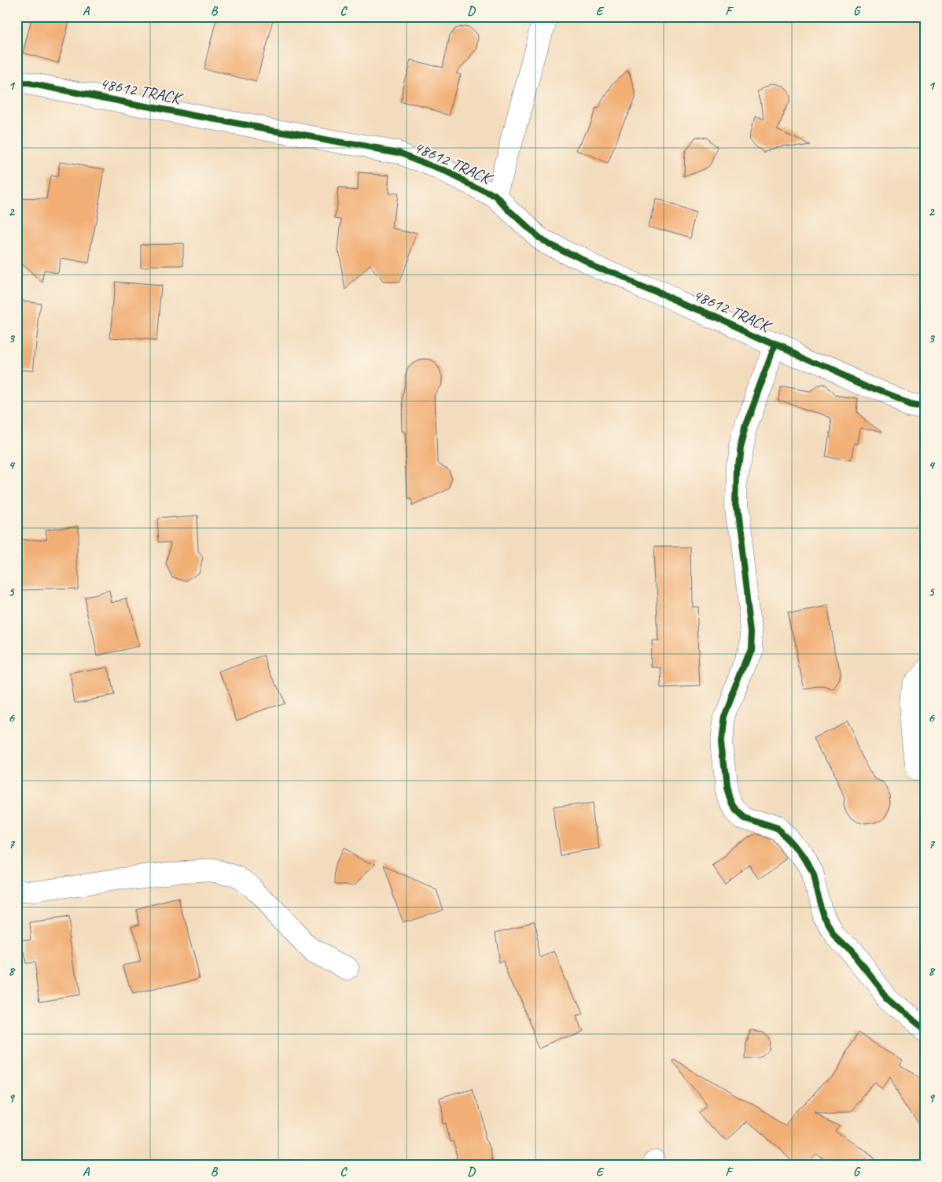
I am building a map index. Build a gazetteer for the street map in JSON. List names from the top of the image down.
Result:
{
  "streets": {
    "street": ["48612 TRACK"]
  },
  "grid": {
    "columns": [
      "A",
      "B",
      "C",
      "D",
      "E",
      "F",
      "G"
    ],
    "rows": [
      "1",
      "2",
      "3",
      "4",
      "5",
      "6",
      "7",
      "8",
      "9"
    ]
  }
}
